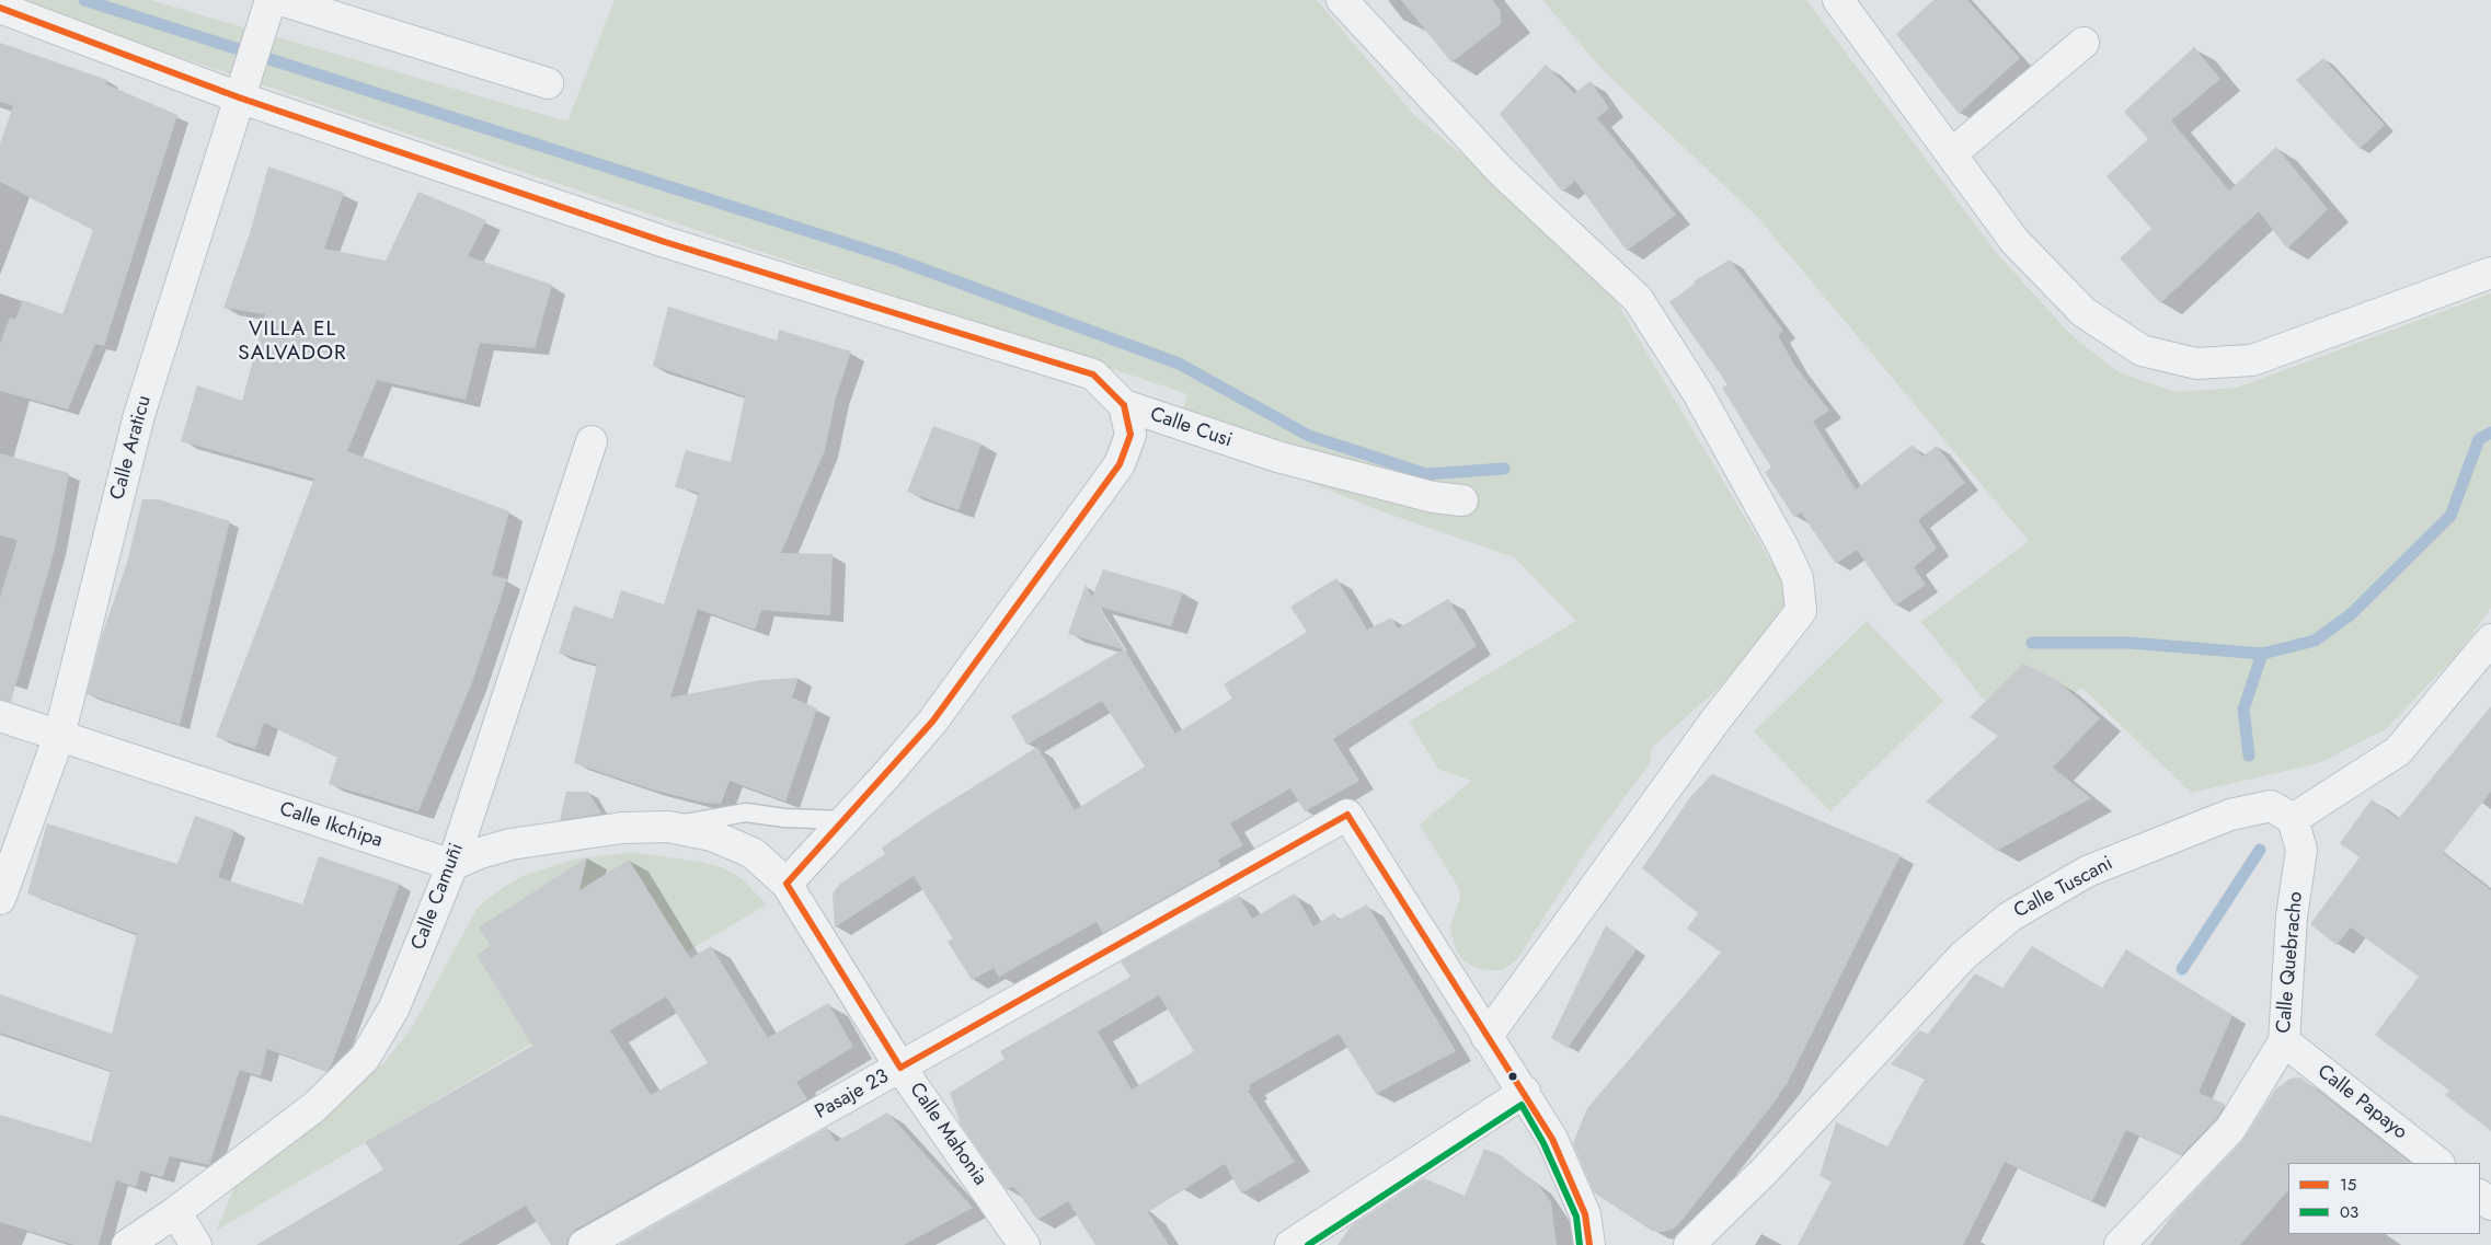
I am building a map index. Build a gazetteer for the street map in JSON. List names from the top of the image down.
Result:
{
  "streets": {
    "street": [
      "Calle Cusi",
      "Calle Araticu",
      "Calle Ikchipa",
      "Calle Tuscani",
      "Calle Camuñi",
      "Calle Quebracho",
      "Pasaje 23",
      "Calle Papayo",
      "Calle Mahonia"
    ]
  },
  "crossings": [
    ["Calle Cusi", "Calle Araticu"],
    ["Calle Araticu", "Calle Ikchipa"],
    ["Calle Ikchipa", "Calle Camuñi"],
    ["Calle Tuscani", "Calle Quebracho"],
    ["Calle Quebracho", "Calle Papayo"],
    ["Pasaje 23", "Calle Mahonia"]
  ],
  "districts": ["VILLA EL SALVADOR"],
  "lines": ["transit line 15", "transit line 03"],
  "legend": ["15", "03"]
}
